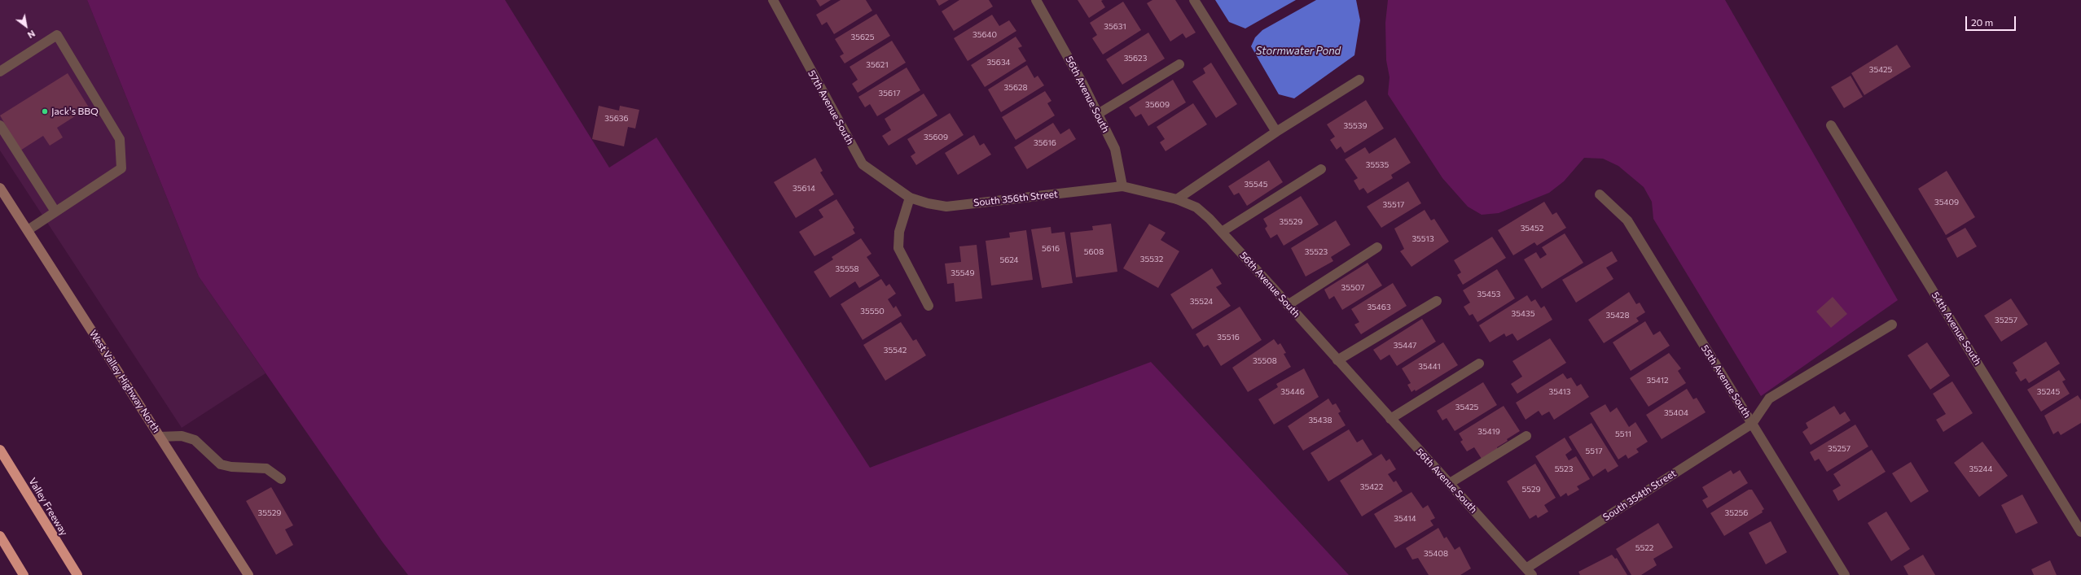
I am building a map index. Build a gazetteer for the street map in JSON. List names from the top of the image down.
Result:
{
  "streets": {
    "highway": ["Valley Freeway"],
    "main road": ["West Valley Highway North"],
    "street": [
      "56th Avenue South",
      "57th Avenue South",
      "South 356th Street",
      "54th Avenue South",
      "55th Avenue South",
      "South 354th Street"
    ]
  },
  "crossings": [
    ["56th Avenue South", "South 356th Street"],
    ["56th Avenue South", "South 354th Street"],
    ["57th Avenue South", "South 356th Street"],
    ["55th Avenue South", "South 354th Street"]
  ],
  "water": ["Stormwater Pond"],
  "places": ["Jack's BBQ"],
  "house_numbers": [
    "35631",
    "35640",
    "35625",
    "35623",
    "35634",
    "35621",
    "35425",
    "35628",
    "35617",
    "35609",
    "35636",
    "35539",
    "35609",
    "35616",
    "35535",
    "35545",
    "35614",
    "35409",
    "35517",
    "35529",
    "35452",
    "35513",
    "5616",
    "5608",
    "35523",
    "35532",
    "5624",
    "35558",
    "35549",
    "35507",
    "35453",
    "35524",
    "35463",
    "35550",
    "35435",
    "35428",
    "35257",
    "35516",
    "35447",
    "35542",
    "35508",
    "35441",
    "35412",
    "35446",
    "35413",
    "35245",
    "35425",
    "35404",
    "35438",
    "35419",
    "5511",
    "35257",
    "5517",
    "5523",
    "35244",
    "35422",
    "5529",
    "35529",
    "35256",
    "35414",
    "5522",
    "35408"
  ],
  "scale_bar": "20 m",
  "north": "bottom right"
}
